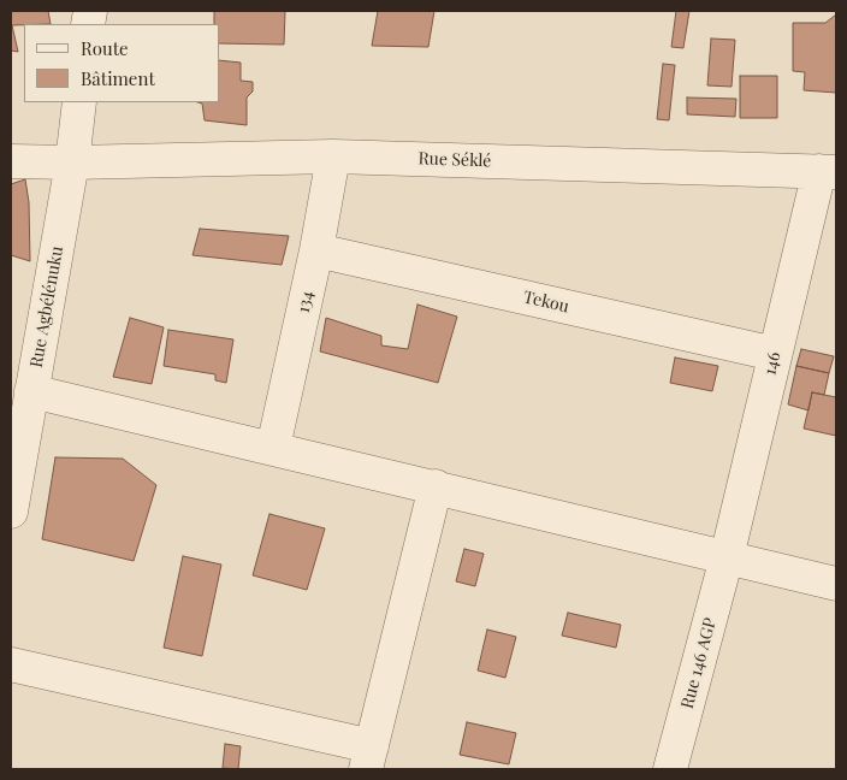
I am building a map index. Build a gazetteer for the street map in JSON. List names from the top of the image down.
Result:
{
  "streets": {
    "street": [
      "Rue Séklé",
      "134",
      "Tekou",
      "Rue Agbélénuku",
      "146",
      "Rue 146 AGP"
    ]
  },
  "crossings": [
    ["Rue Séklé", "134"],
    ["Rue Séklé", "Rue Agbélénuku"],
    ["Rue Séklé", "146"],
    ["134", "Tekou"],
    ["Tekou", "146"],
    ["146", "Rue 146 AGP"]
  ],
  "legend": ["Route", "Bâtiment"]
}
